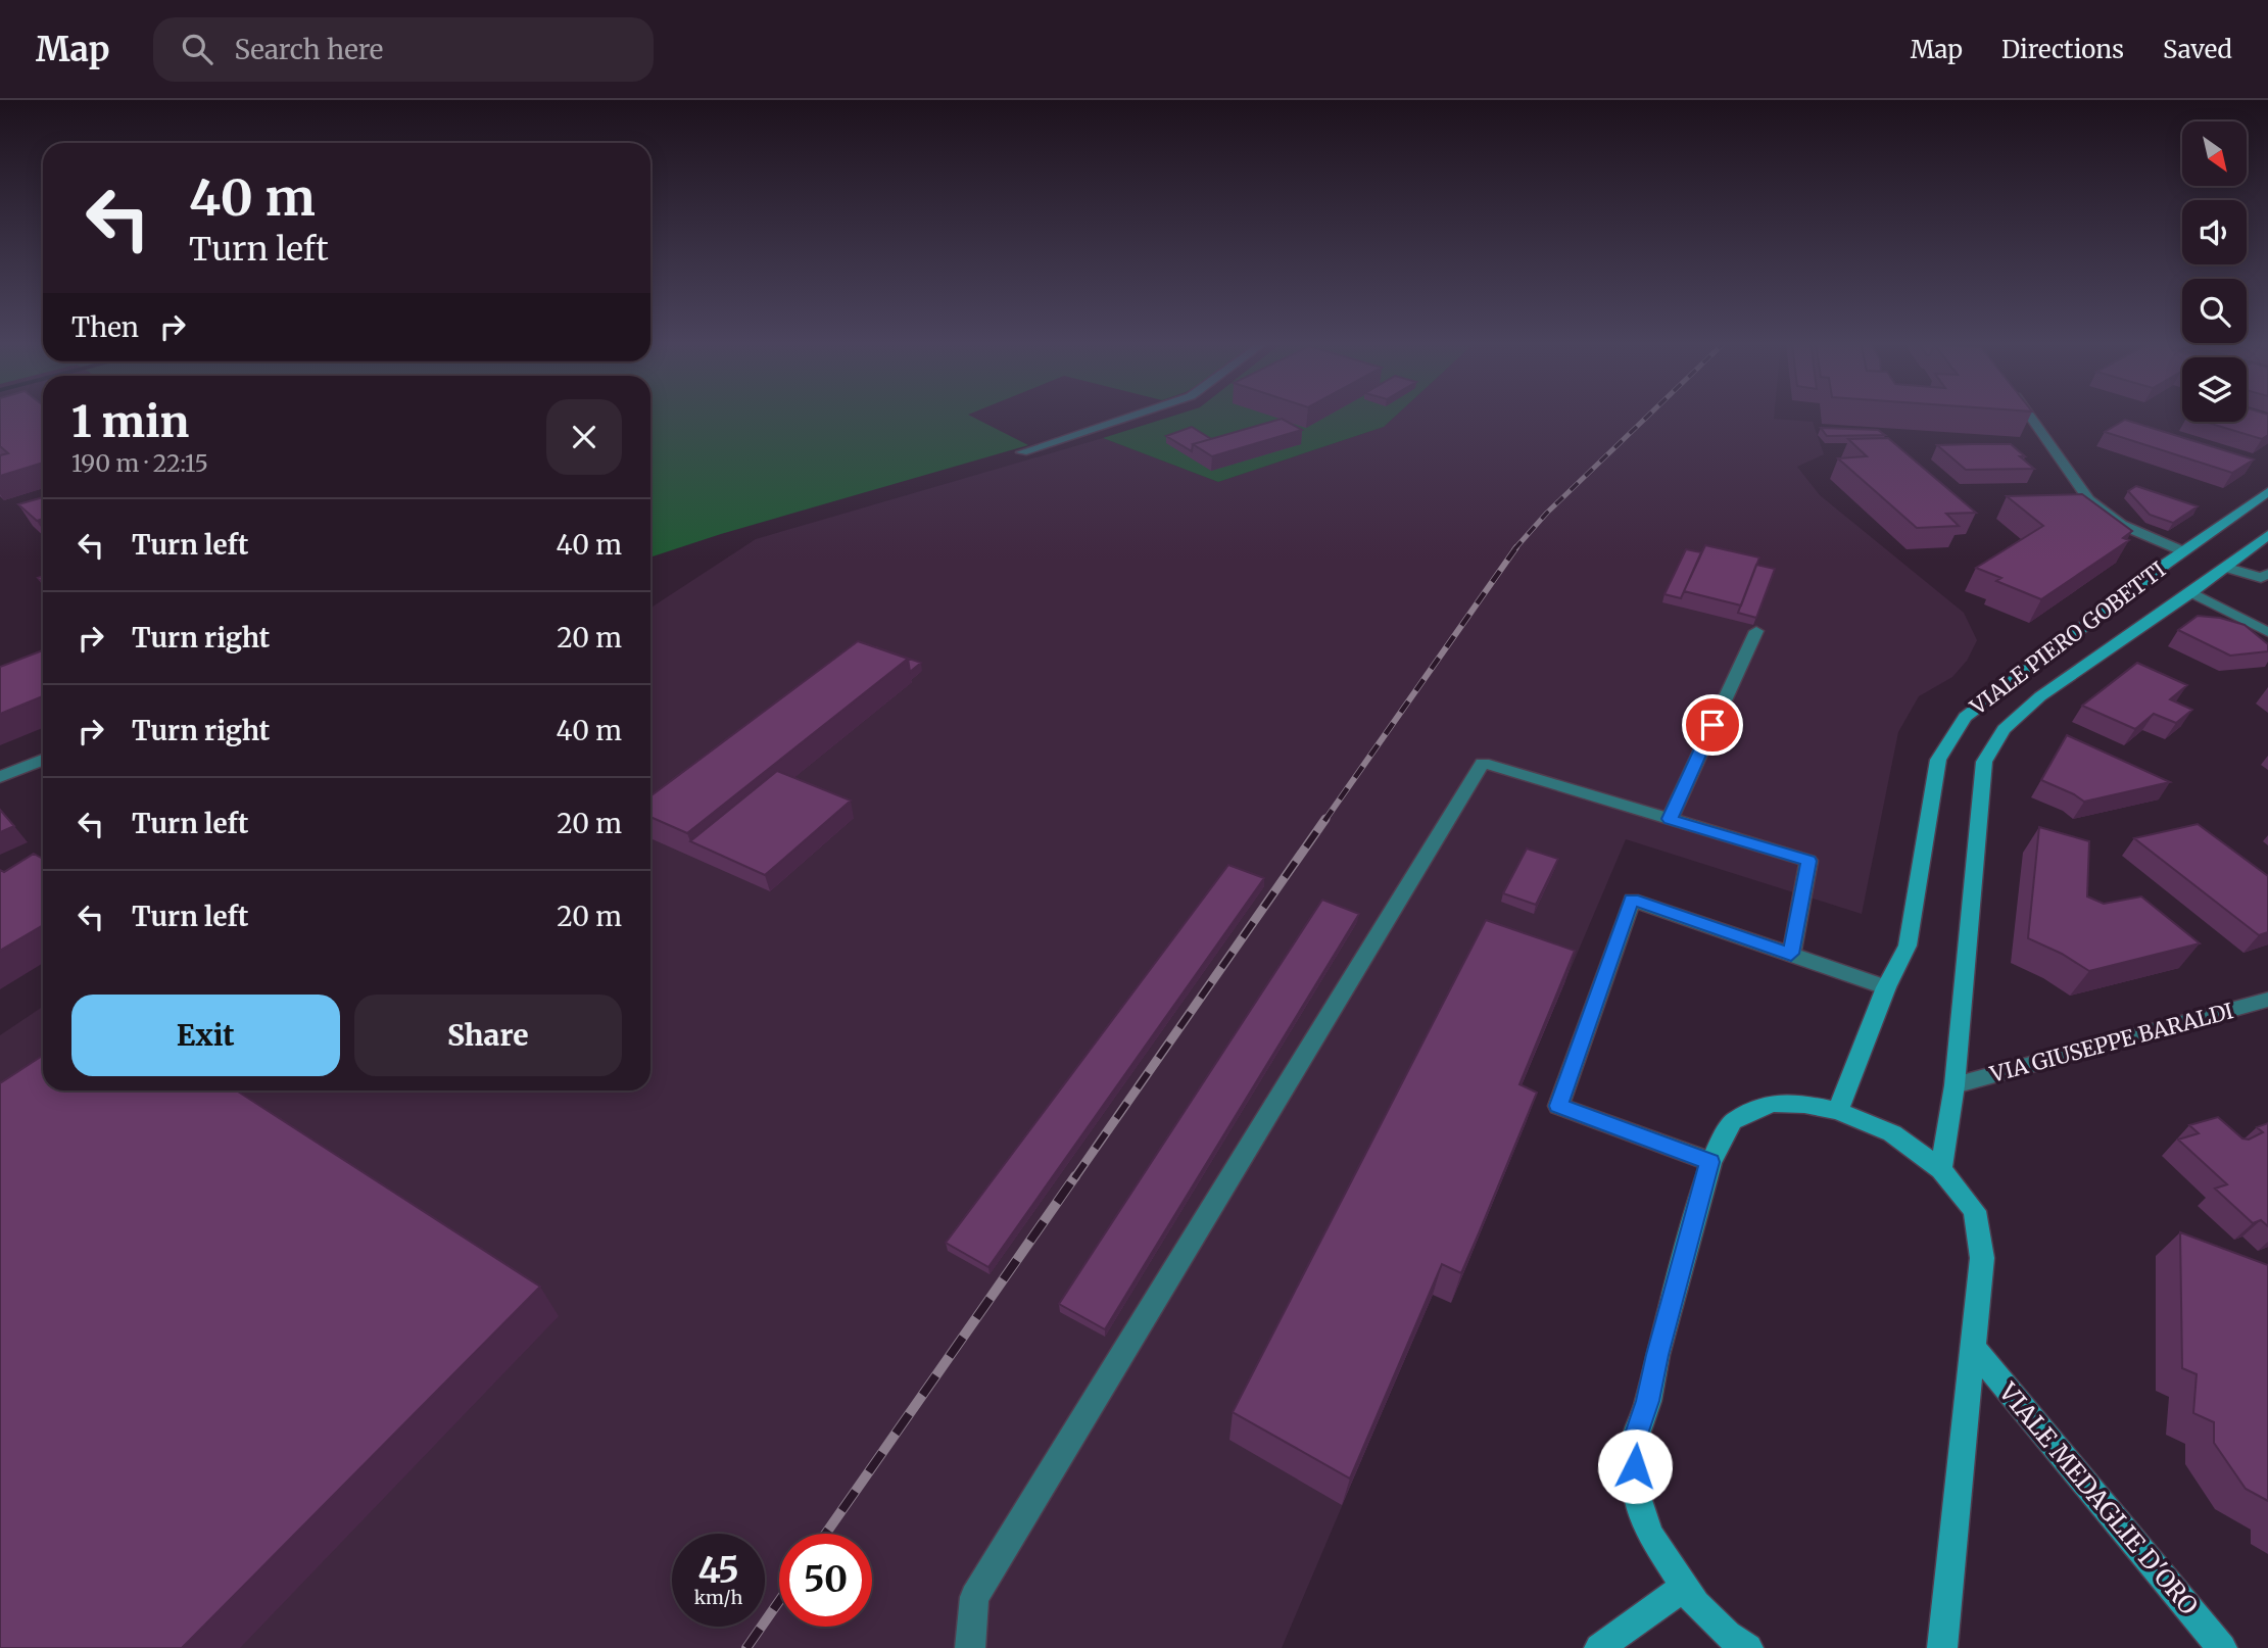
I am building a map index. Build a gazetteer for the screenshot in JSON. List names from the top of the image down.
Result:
{
  "streets": {
    "main road": ["VIALE PIERO GOBETTI", "VIALE MEDAGLIE D'ORO"],
    "street": ["VIA GIUSEPPE BARALDI"]
  },
  "crossings": [
    ["VIALE PIERO GOBETTI", "VIA GIUSEPPE BARALDI"]
  ],
  "north": "bottom right",
  "page": {
    "header": "Map",
    "search": "Search here",
    "nav": ["Map", "Directions", "Saved"],
    "turn": ["40 m", "Turn left"],
    "then": "Then",
    "heading": ["1 min", "190 m · 22:15"],
    "list": [
      {
        "name": "Turn left",
        "value": "40 m"
      },
      {
        "name": "Turn right",
        "value": "20 m"
      },
      {
        "name": "Turn right",
        "value": "40 m"
      },
      {
        "name": "Turn left",
        "value": "20 m"
      },
      {
        "name": "Turn left",
        "value": "20 m"
      }
    ],
    "buttons": ["Exit", "Share"],
    "speed": "45 km/h",
    "limit": "50"
  }
}
